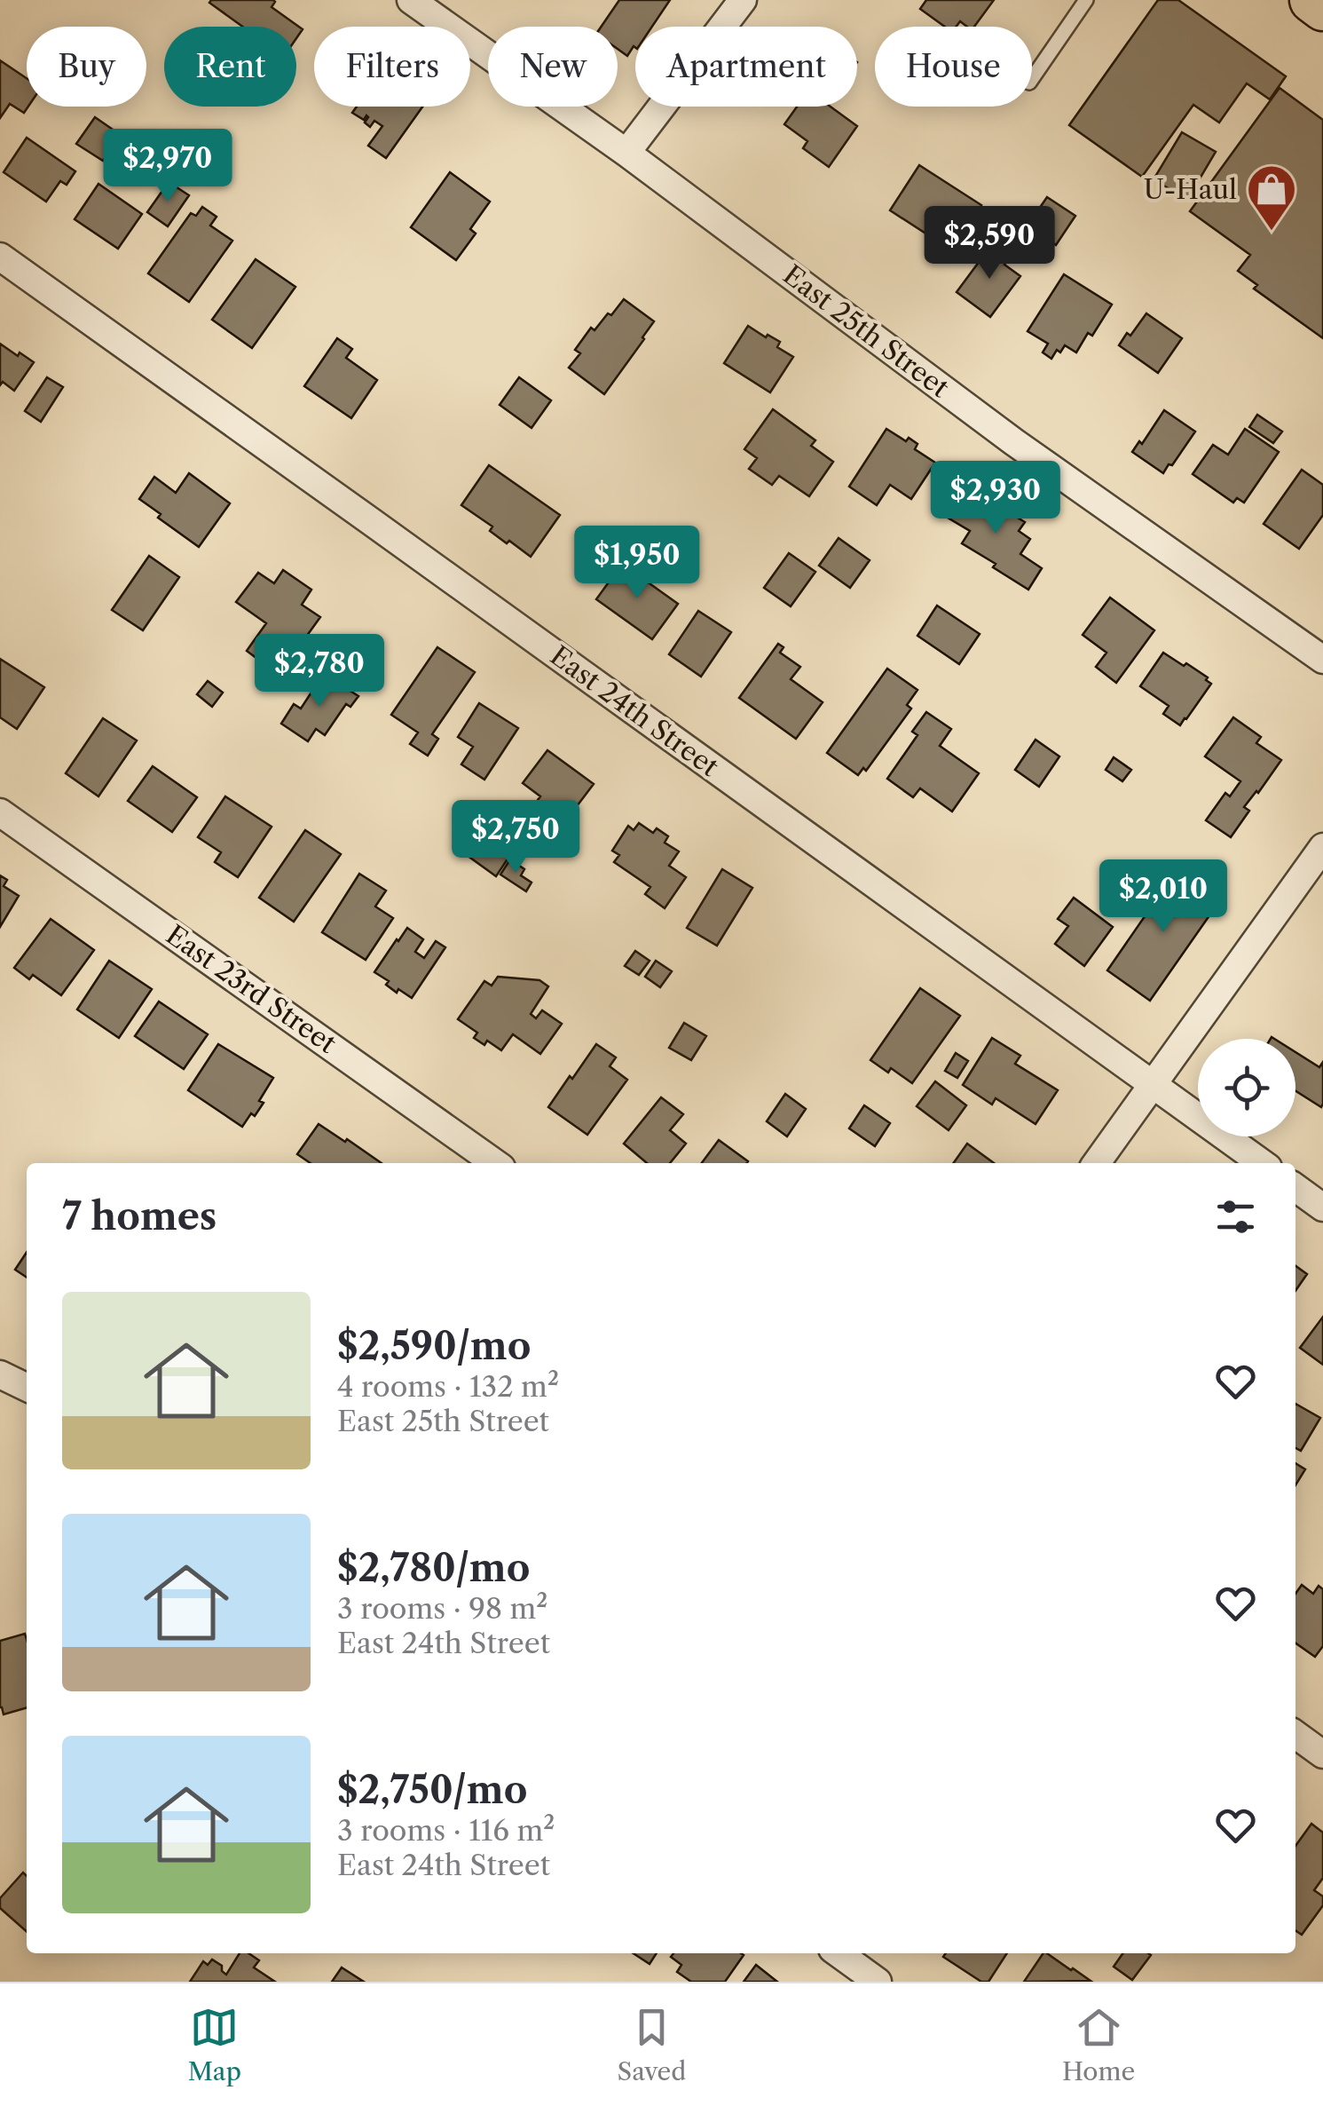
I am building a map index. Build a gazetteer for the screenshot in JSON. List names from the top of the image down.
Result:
{
  "streets": {
    "street": ["East 25th Street", "East 24th Street", "East 23rd Street"]
  },
  "places": {
    "shop": ["U-Haul"]
  },
  "page": {
    "chip": [
      "Buy",
      "Rent",
      "Filters",
      "New",
      "Apartment",
      "House"
    ],
    "price": [
      "$2,970",
      "$2,590",
      "$2,930",
      "$1,950",
      "$2,780",
      "$2,750",
      "$2,010"
    ],
    "heading": "7 homes",
    "list": [
      {
        "name": "$2,590/mo",
        "note": "4 rooms · 132 m² · East 25th Street"
      },
      {
        "name": "$2,780/mo",
        "note": "3 rooms · 98 m² · East 24th Street"
      },
      {
        "name": "$2,750/mo",
        "note": "3 rooms · 116 m² · East 24th Street"
      }
    ],
    "tabs": ["Map", "Saved", "Home"]
  }
}
